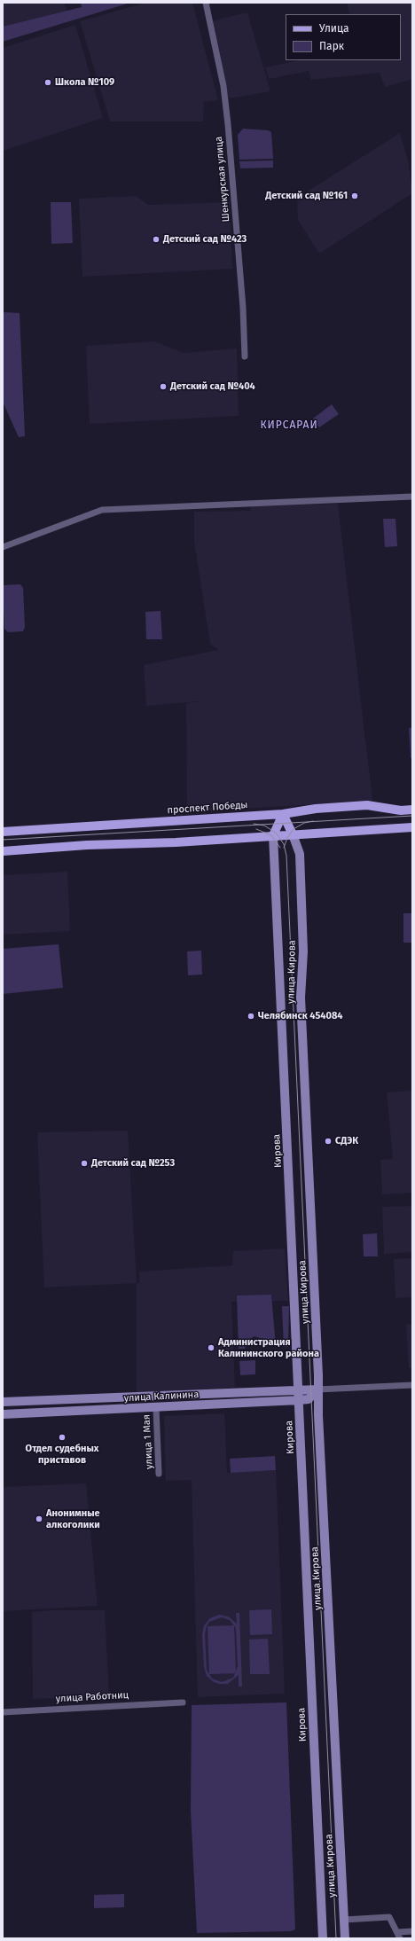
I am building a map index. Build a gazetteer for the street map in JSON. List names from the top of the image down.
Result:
{
  "streets": {
    "main road": [
      "проспект Победы",
      "улица Кирова",
      "Кирова",
      "улица Калинина"
    ],
    "street": ["Шенкурская улица", "улица 1 Мая", "улица Работниц"]
  },
  "crossings": [
    ["проспект Победы", "улица Кирова"],
    ["улица Кирова", "Кирова"],
    ["улица Кирова", "улица Калинина"],
    ["Кирова", "улица Калинина"],
    ["улица Калинина", "улица 1 Мая"]
  ],
  "districts": ["КИРСАРАИ"],
  "places": [
    "Школа №109",
    "Детский сад №161",
    "Детский сад №423",
    "Детский сад №404",
    "Челябинск 454084",
    "СДЭК",
    "Детский сад №253",
    "Администрация Калининского района",
    "Отдел судебных приставов",
    "Анонимные алкоголики"
  ],
  "legend": ["Улица", "Парк"]
}
